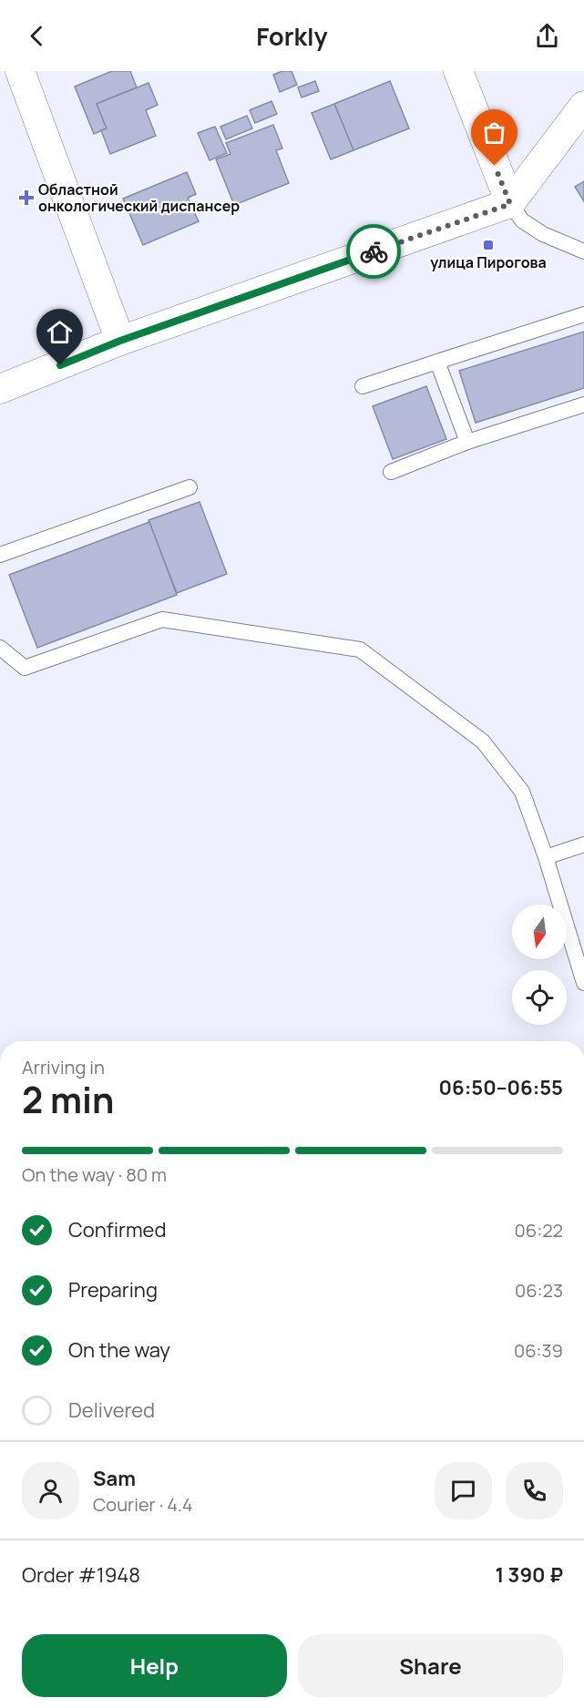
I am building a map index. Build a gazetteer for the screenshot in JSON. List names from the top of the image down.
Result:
{
  "places": {
    "health": ["Областной онкологический диспансер"],
    "transit": ["улица Пирогова"]
  },
  "north": "bottom",
  "page": {
    "header": "Forkly",
    "heading": ["2 min", "Arriving in", "06:50–06:55"],
    "panel": [
      "Sam",
      "Courier · 4.4",
      "Order #1948",
      "1 390 ₽"
    ],
    "bar": "On the way · 80 m",
    "list": [
      ["Confirmed", "06:22"],
      ["Preparing", "06:23"],
      ["On the way", "06:39"],
      "Delivered"
    ],
    "buttons": ["Help", "Share"]
  }
}
